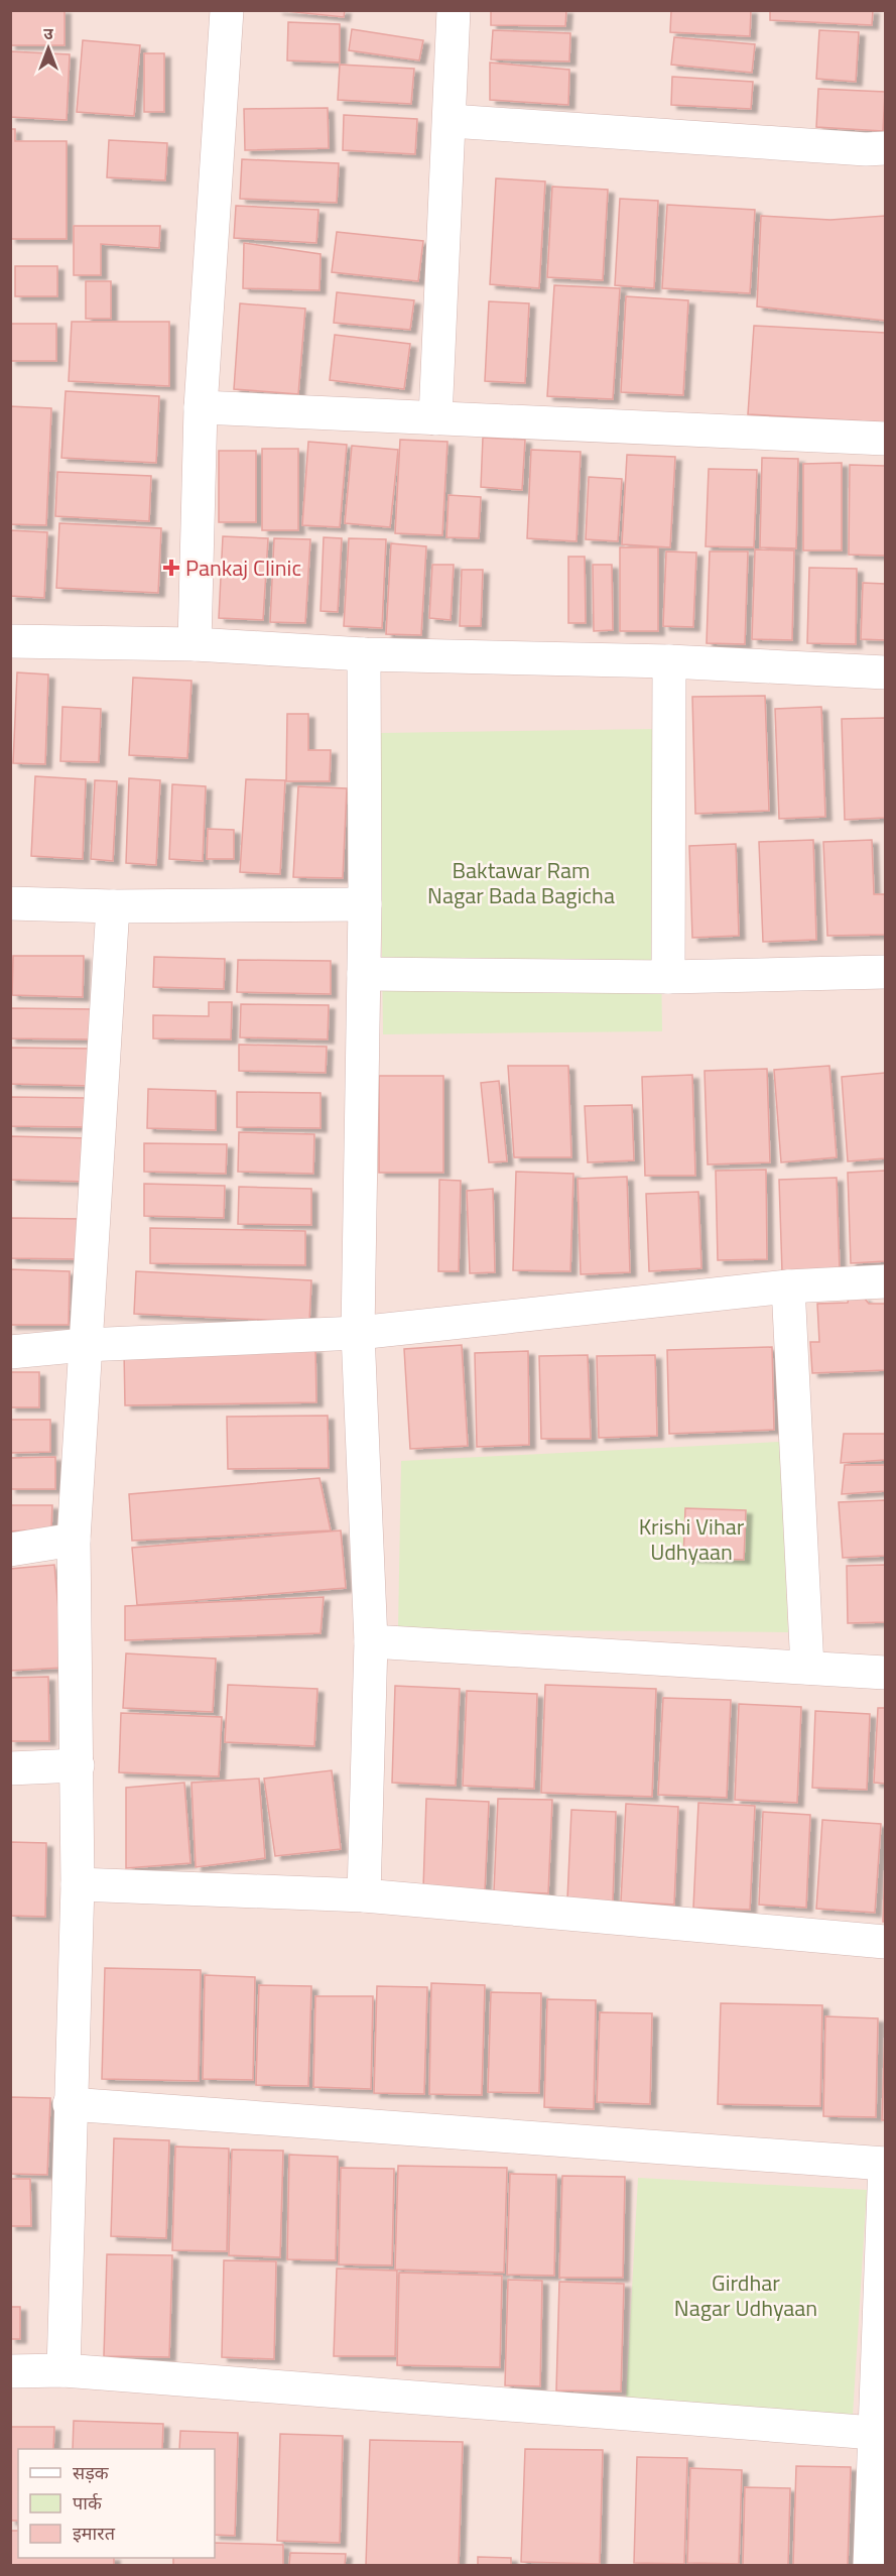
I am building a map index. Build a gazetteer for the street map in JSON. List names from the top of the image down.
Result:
{
  "parks": ["Baktawar Ram Nagar Bada Bagicha", "Krishi Vihar Udhyaan", "Girdhar Nagar Udhyaan"],
  "places": {
    "health": ["Pankaj Clinic"]
  },
  "legend": ["सड़क", "पार्क", "इमारत"],
  "north": "top"
}
